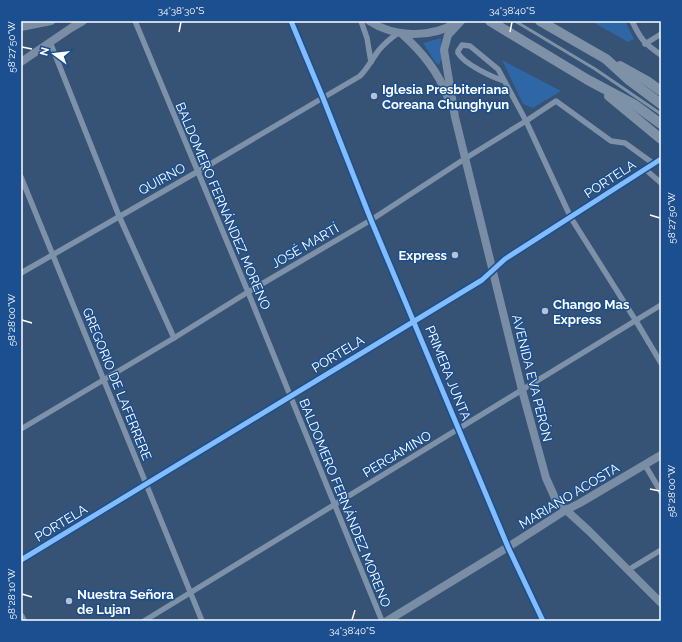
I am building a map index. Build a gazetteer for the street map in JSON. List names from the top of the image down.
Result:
{
  "streets": {
    "main road": ["AVENIDA EVA PERÓN", "MARIANO ACOSTA"],
    "street": [
      "QUIRNO",
      "PORTELA",
      "BALDOMERO FERNÁNDEZ MORENO",
      "JOSÉ MARTÍ",
      "PRIMERA JUNTA",
      "GREGORIO DE LAFERRERE",
      "PERGAMINO"
    ]
  },
  "crossings": [
    ["QUIRNO", "BALDOMERO FERNÁNDEZ MORENO"],
    ["QUIRNO", "PRIMERA JUNTA"],
    ["QUIRNO", "AVENIDA EVA PERÓN"],
    ["QUIRNO", "GREGORIO DE LAFERRERE"],
    ["PORTELA", "BALDOMERO FERNÁNDEZ MORENO"],
    ["PORTELA", "JOSÉ MARTÍ"],
    ["PORTELA", "PRIMERA JUNTA"],
    ["PORTELA", "AVENIDA EVA PERÓN"],
    ["PORTELA", "GREGORIO DE LAFERRERE"],
    ["BALDOMERO FERNÁNDEZ MORENO", "JOSÉ MARTÍ"],
    ["BALDOMERO FERNÁNDEZ MORENO", "PERGAMINO"],
    ["JOSÉ MARTÍ", "PRIMERA JUNTA"],
    ["JOSÉ MARTÍ", "AVENIDA EVA PERÓN"],
    ["JOSÉ MARTÍ", "GREGORIO DE LAFERRERE"],
    ["PRIMERA JUNTA", "PERGAMINO"],
    ["PRIMERA JUNTA", "MARIANO ACOSTA"],
    ["AVENIDA EVA PERÓN", "PERGAMINO"],
    ["AVENIDA EVA PERÓN", "MARIANO ACOSTA"],
    ["GREGORIO DE LAFERRERE", "PERGAMINO"]
  ],
  "places": [
    "Iglesia Presbiteriana Coreana Chunghyun",
    "Express",
    "Chango Mas Express",
    "Nuestra Señora de Lujan"
  ],
  "north": "left",
  "coordinates": [
    "34°38'30\"S",
    "34°38'40\"S",
    "58°27'50\"W",
    "58°28'00\"W",
    "58°28'10\"W"
  ]
}
